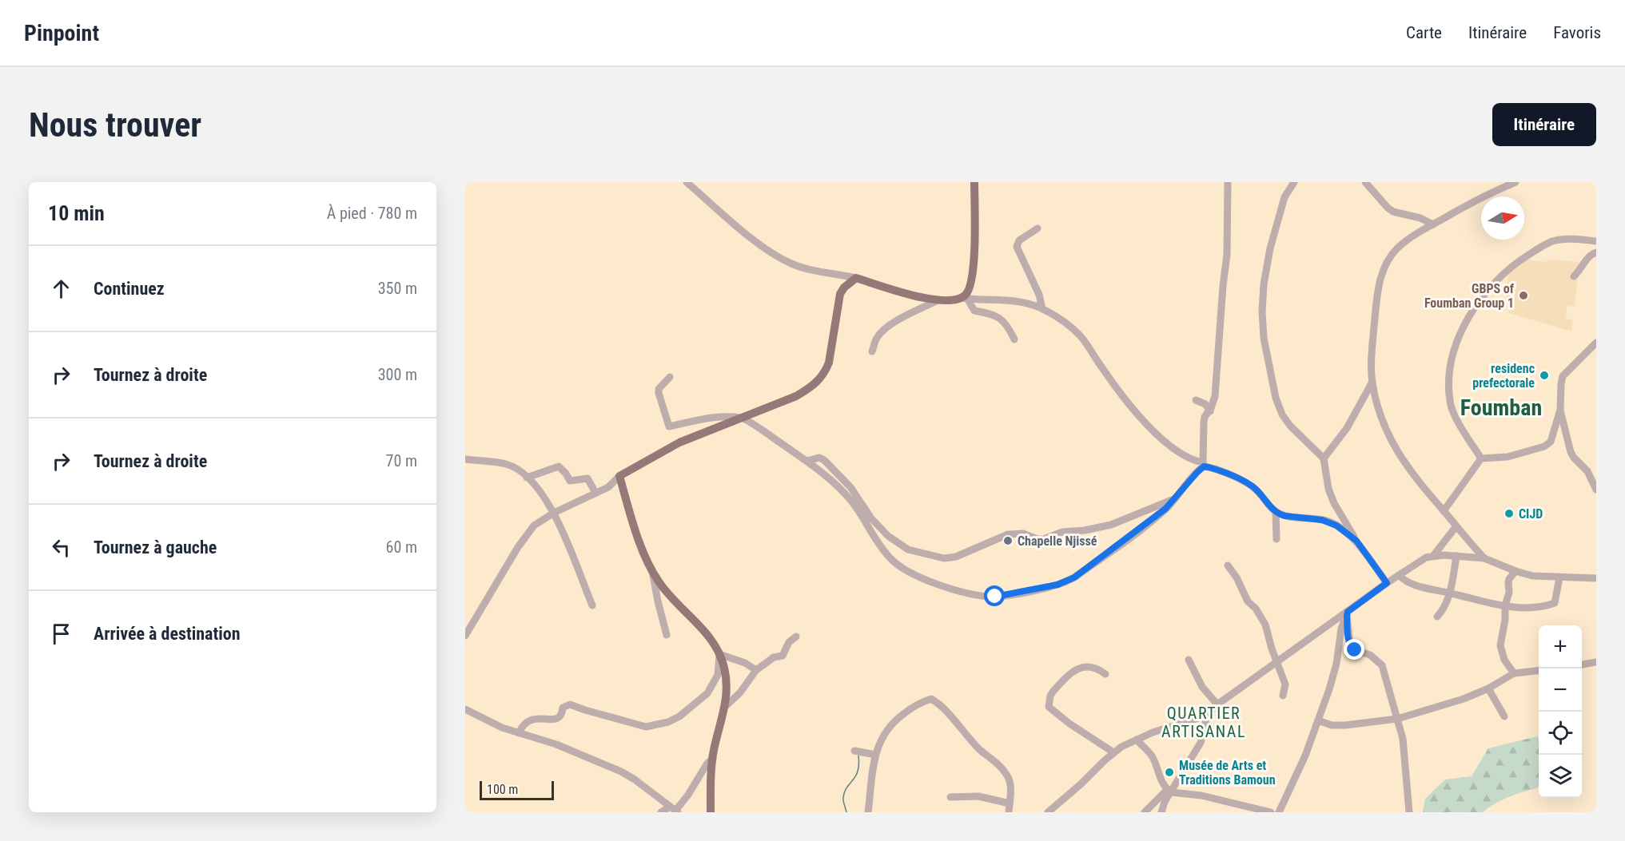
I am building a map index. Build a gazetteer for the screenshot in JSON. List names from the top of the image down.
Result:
{
  "districts": ["Foumban", "QUARTIER ARTISANAL"],
  "places": [
    "GBPS of Foumban Group 1",
    "residenc prefectorale",
    "CIJD",
    "Chapelle Njissé",
    "Musée de Arts et Traditions Bamoun"
  ],
  "scale_bar": "100 m",
  "north": "right",
  "page": {
    "header": "Pinpoint",
    "nav": ["Carte", "Itinéraire", "Favoris"],
    "buttons": "Itinéraire",
    "title": "Nous trouver",
    "heading": ["10 min", "À pied · 780 m"],
    "list": [
      ["Continuez", "350 m"],
      ["Tournez à droite", "300 m"],
      ["Tournez à droite", "70 m"],
      ["Tournez à gauche", "60 m"],
      "Arrivée à destination"
    ],
    "map_buttons": ["+", "−"],
    "scale": "100 m"
  }
}
